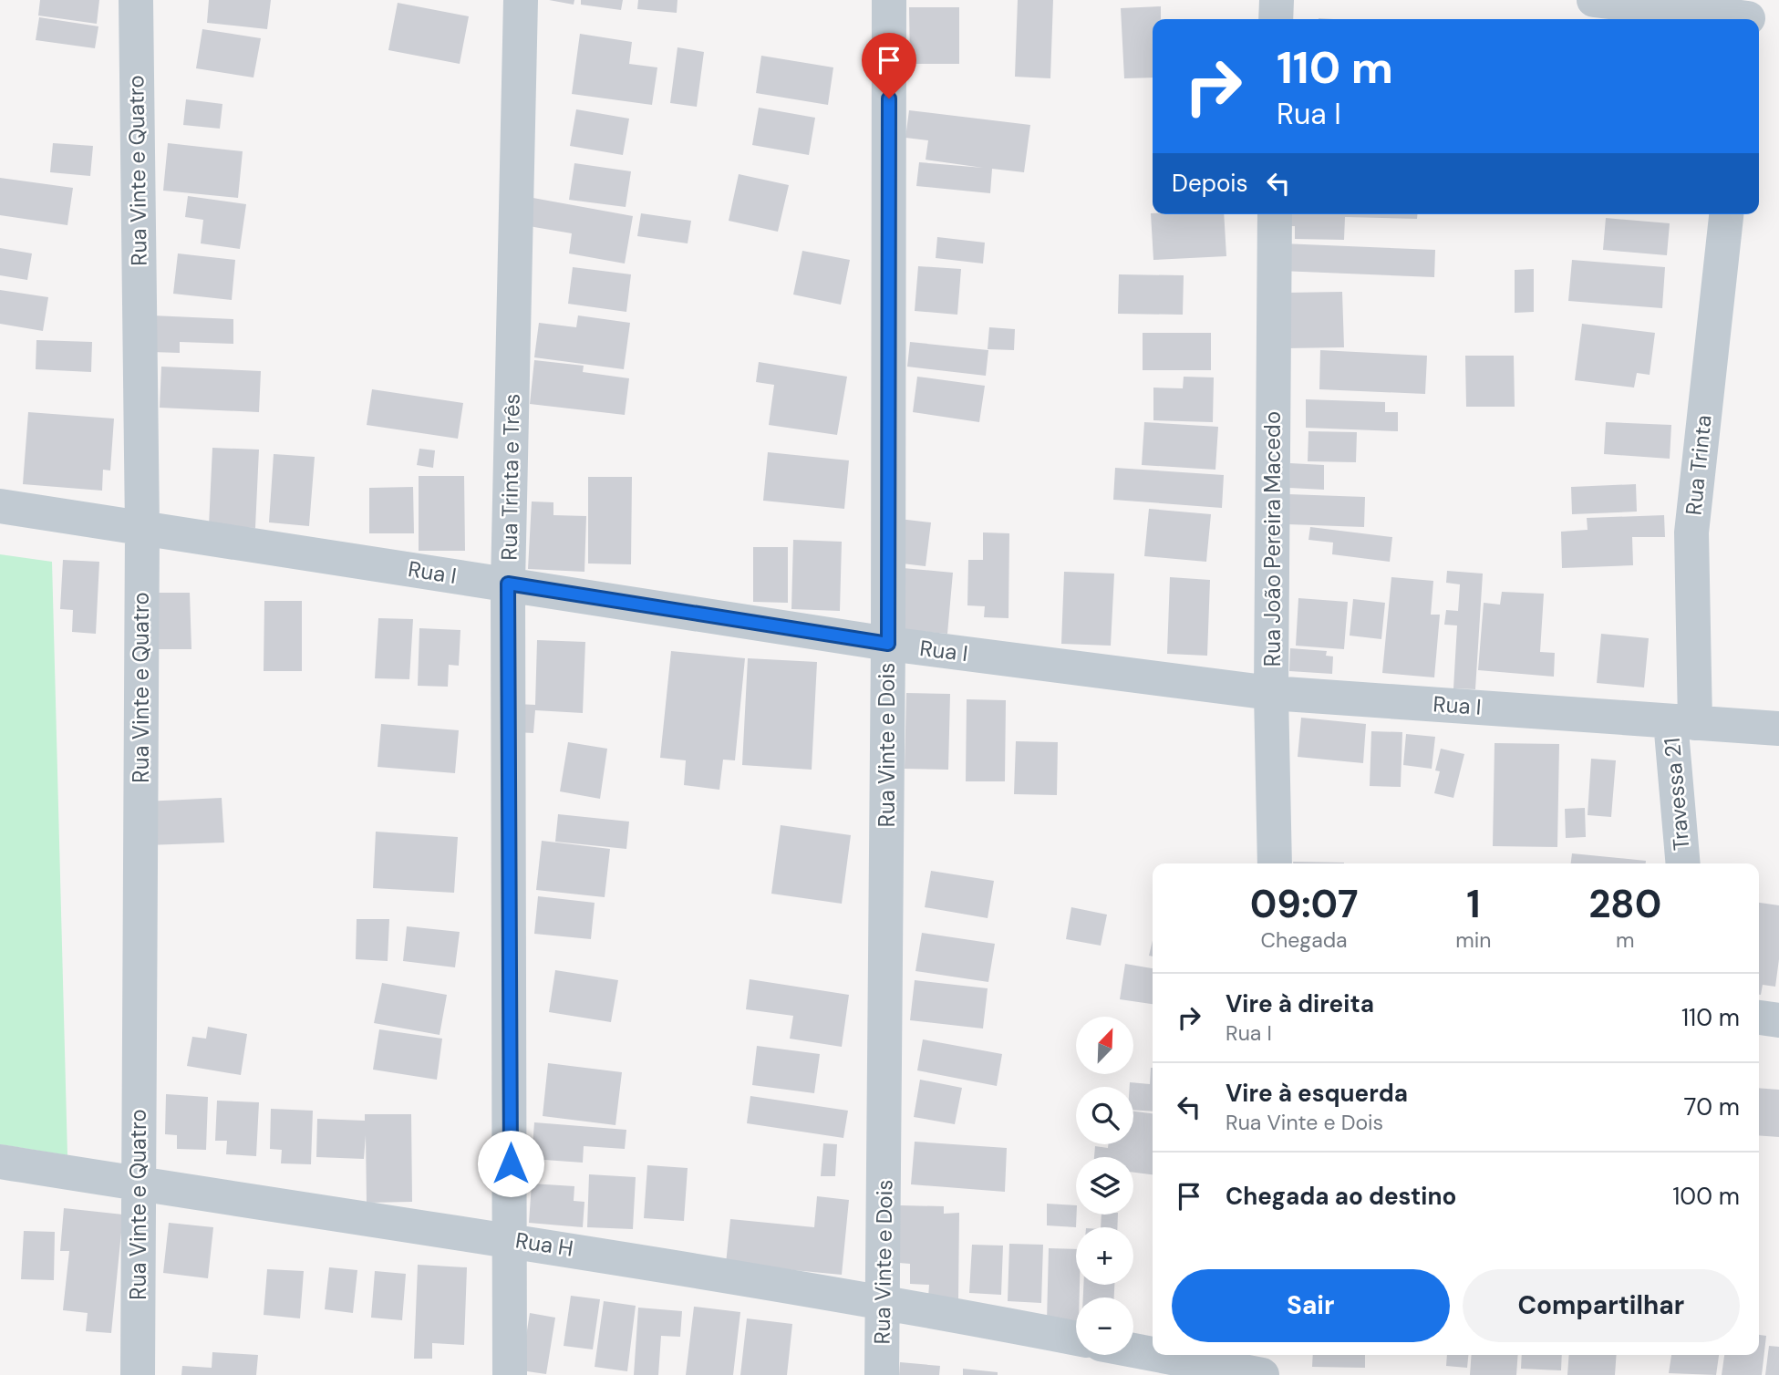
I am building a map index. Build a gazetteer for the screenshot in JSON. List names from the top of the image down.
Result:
{
  "streets": {
    "street": [
      "Rua Vinte e Quatro",
      "Rua Trinta",
      "Rua Trinta e Três",
      "Rua João Pereira Macedo",
      "Rua I",
      "Rua Vinte e Dois",
      "Travessa 21",
      "Rua H"
    ]
  },
  "crossings": [
    ["Rua Vinte e Quatro", "Rua I"],
    ["Rua Vinte e Quatro", "Rua H"],
    ["Rua Trinta", "Rua I"],
    ["Rua Trinta", "Travessa 21"],
    ["Rua Trinta e Três", "Rua I"],
    ["Rua Trinta e Três", "Rua H"],
    ["Rua João Pereira Macedo", "Rua I"],
    ["Rua I", "Rua Vinte e Dois"],
    ["Rua I", "Travessa 21"],
    ["Rua Vinte e Dois", "Rua H"]
  ],
  "north": "top right",
  "page": {
    "turn": ["110 m", "Rua I"],
    "then": "Depois",
    "eta": [
      "09:07",
      "Chegada",
      "1",
      "min",
      "280",
      "m"
    ],
    "list": [
      {
        "name": "Vire à direita",
        "note": "Rua I",
        "value": "110 m"
      },
      {
        "name": "Vire à esquerda",
        "note": "Rua Vinte e Dois",
        "value": "70 m"
      },
      {
        "name": "Chegada ao destino",
        "value": "100 m"
      }
    ],
    "map_buttons": ["+", "−"],
    "buttons": ["Sair", "Compartilhar"]
  }
}
